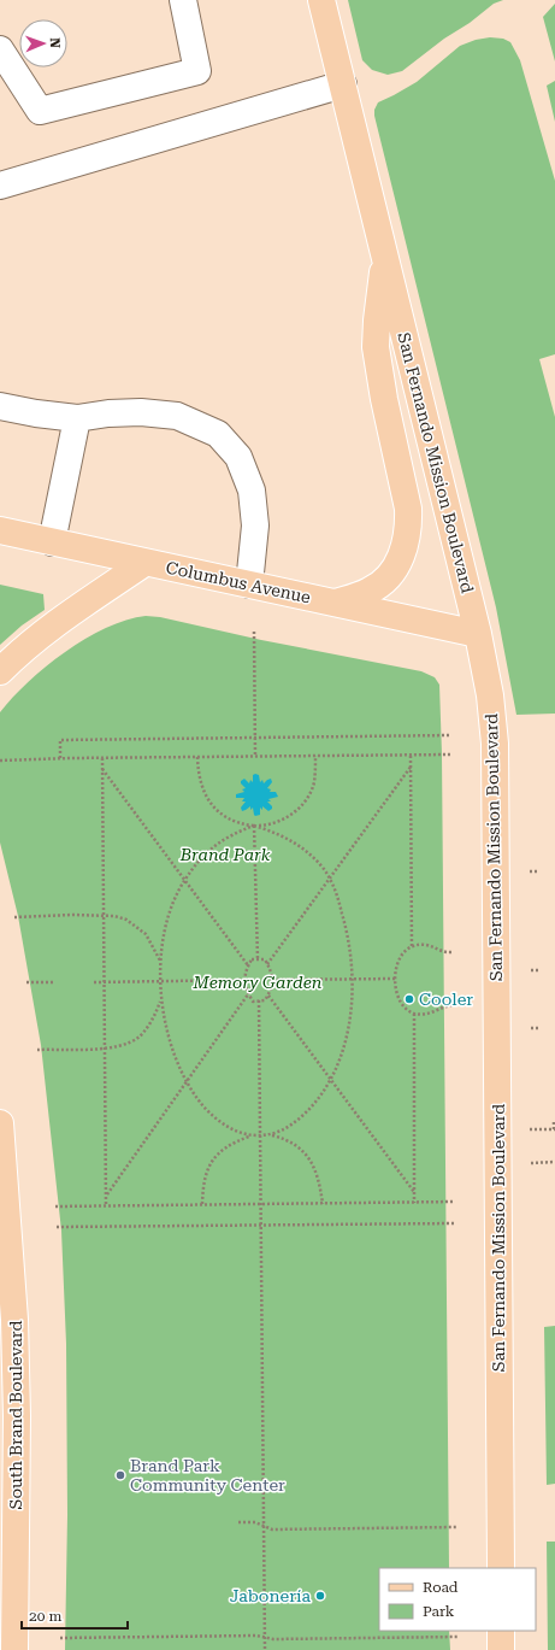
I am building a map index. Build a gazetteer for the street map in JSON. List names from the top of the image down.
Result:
{
  "streets": {
    "main road": ["San Fernando Mission Boulevard", "Columbus Avenue", "South Brand Boulevard"]
  },
  "crossings": [
    ["San Fernando Mission Boulevard", "Columbus Avenue"]
  ],
  "parks": ["Brand Park", "Memory Garden"],
  "places": ["Cooler", "Brand Park Community Center", "Jabonería"],
  "legend": ["Road", "Park"],
  "scale_bar": "20 m",
  "north": "right"
}
